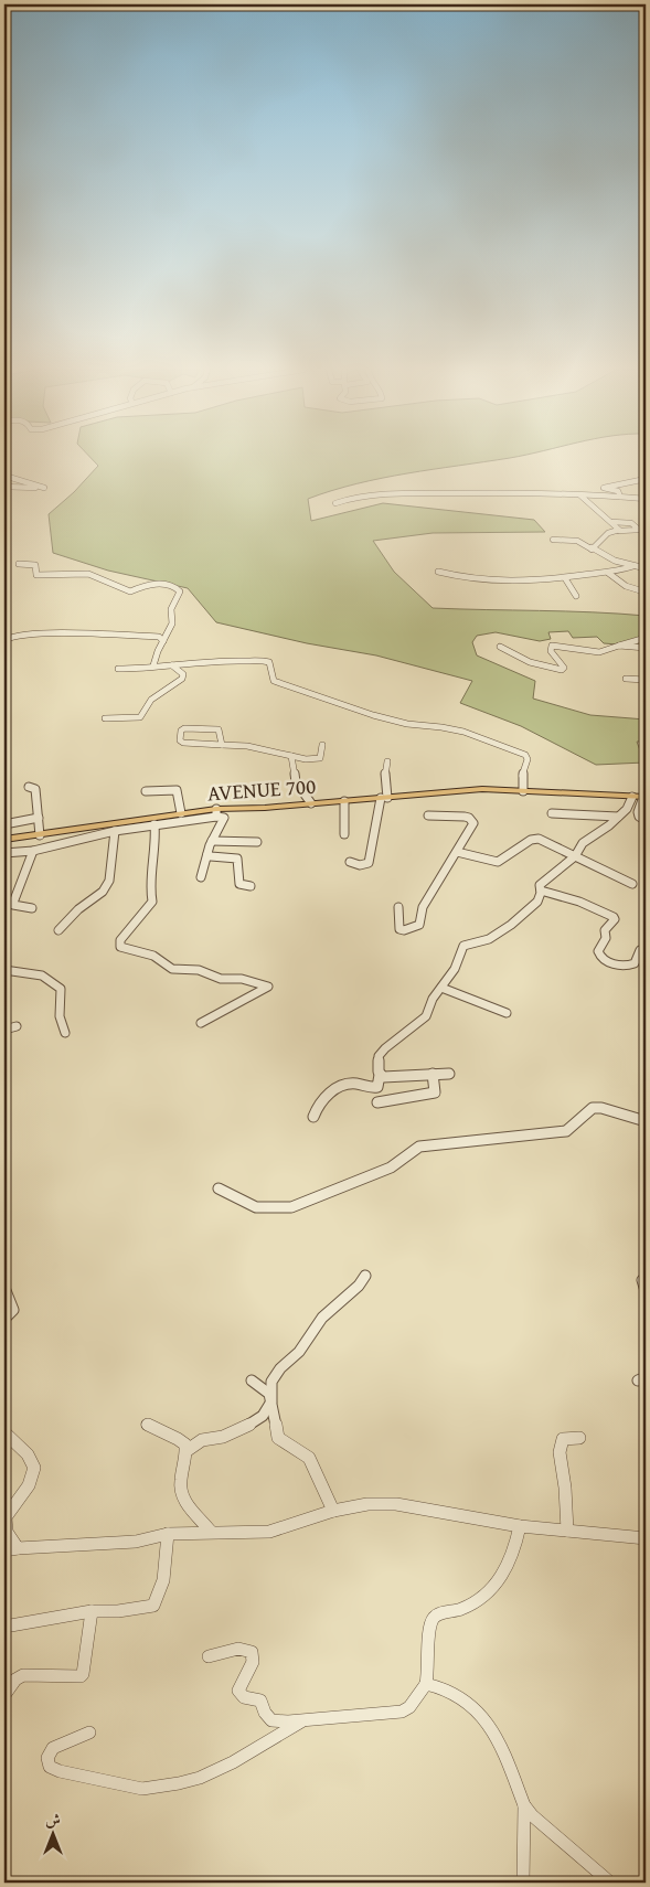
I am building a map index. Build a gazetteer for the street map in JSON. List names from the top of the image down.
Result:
{
  "streets": {
    "main road": ["AVENUE 700"]
  },
  "north": "top"
}
